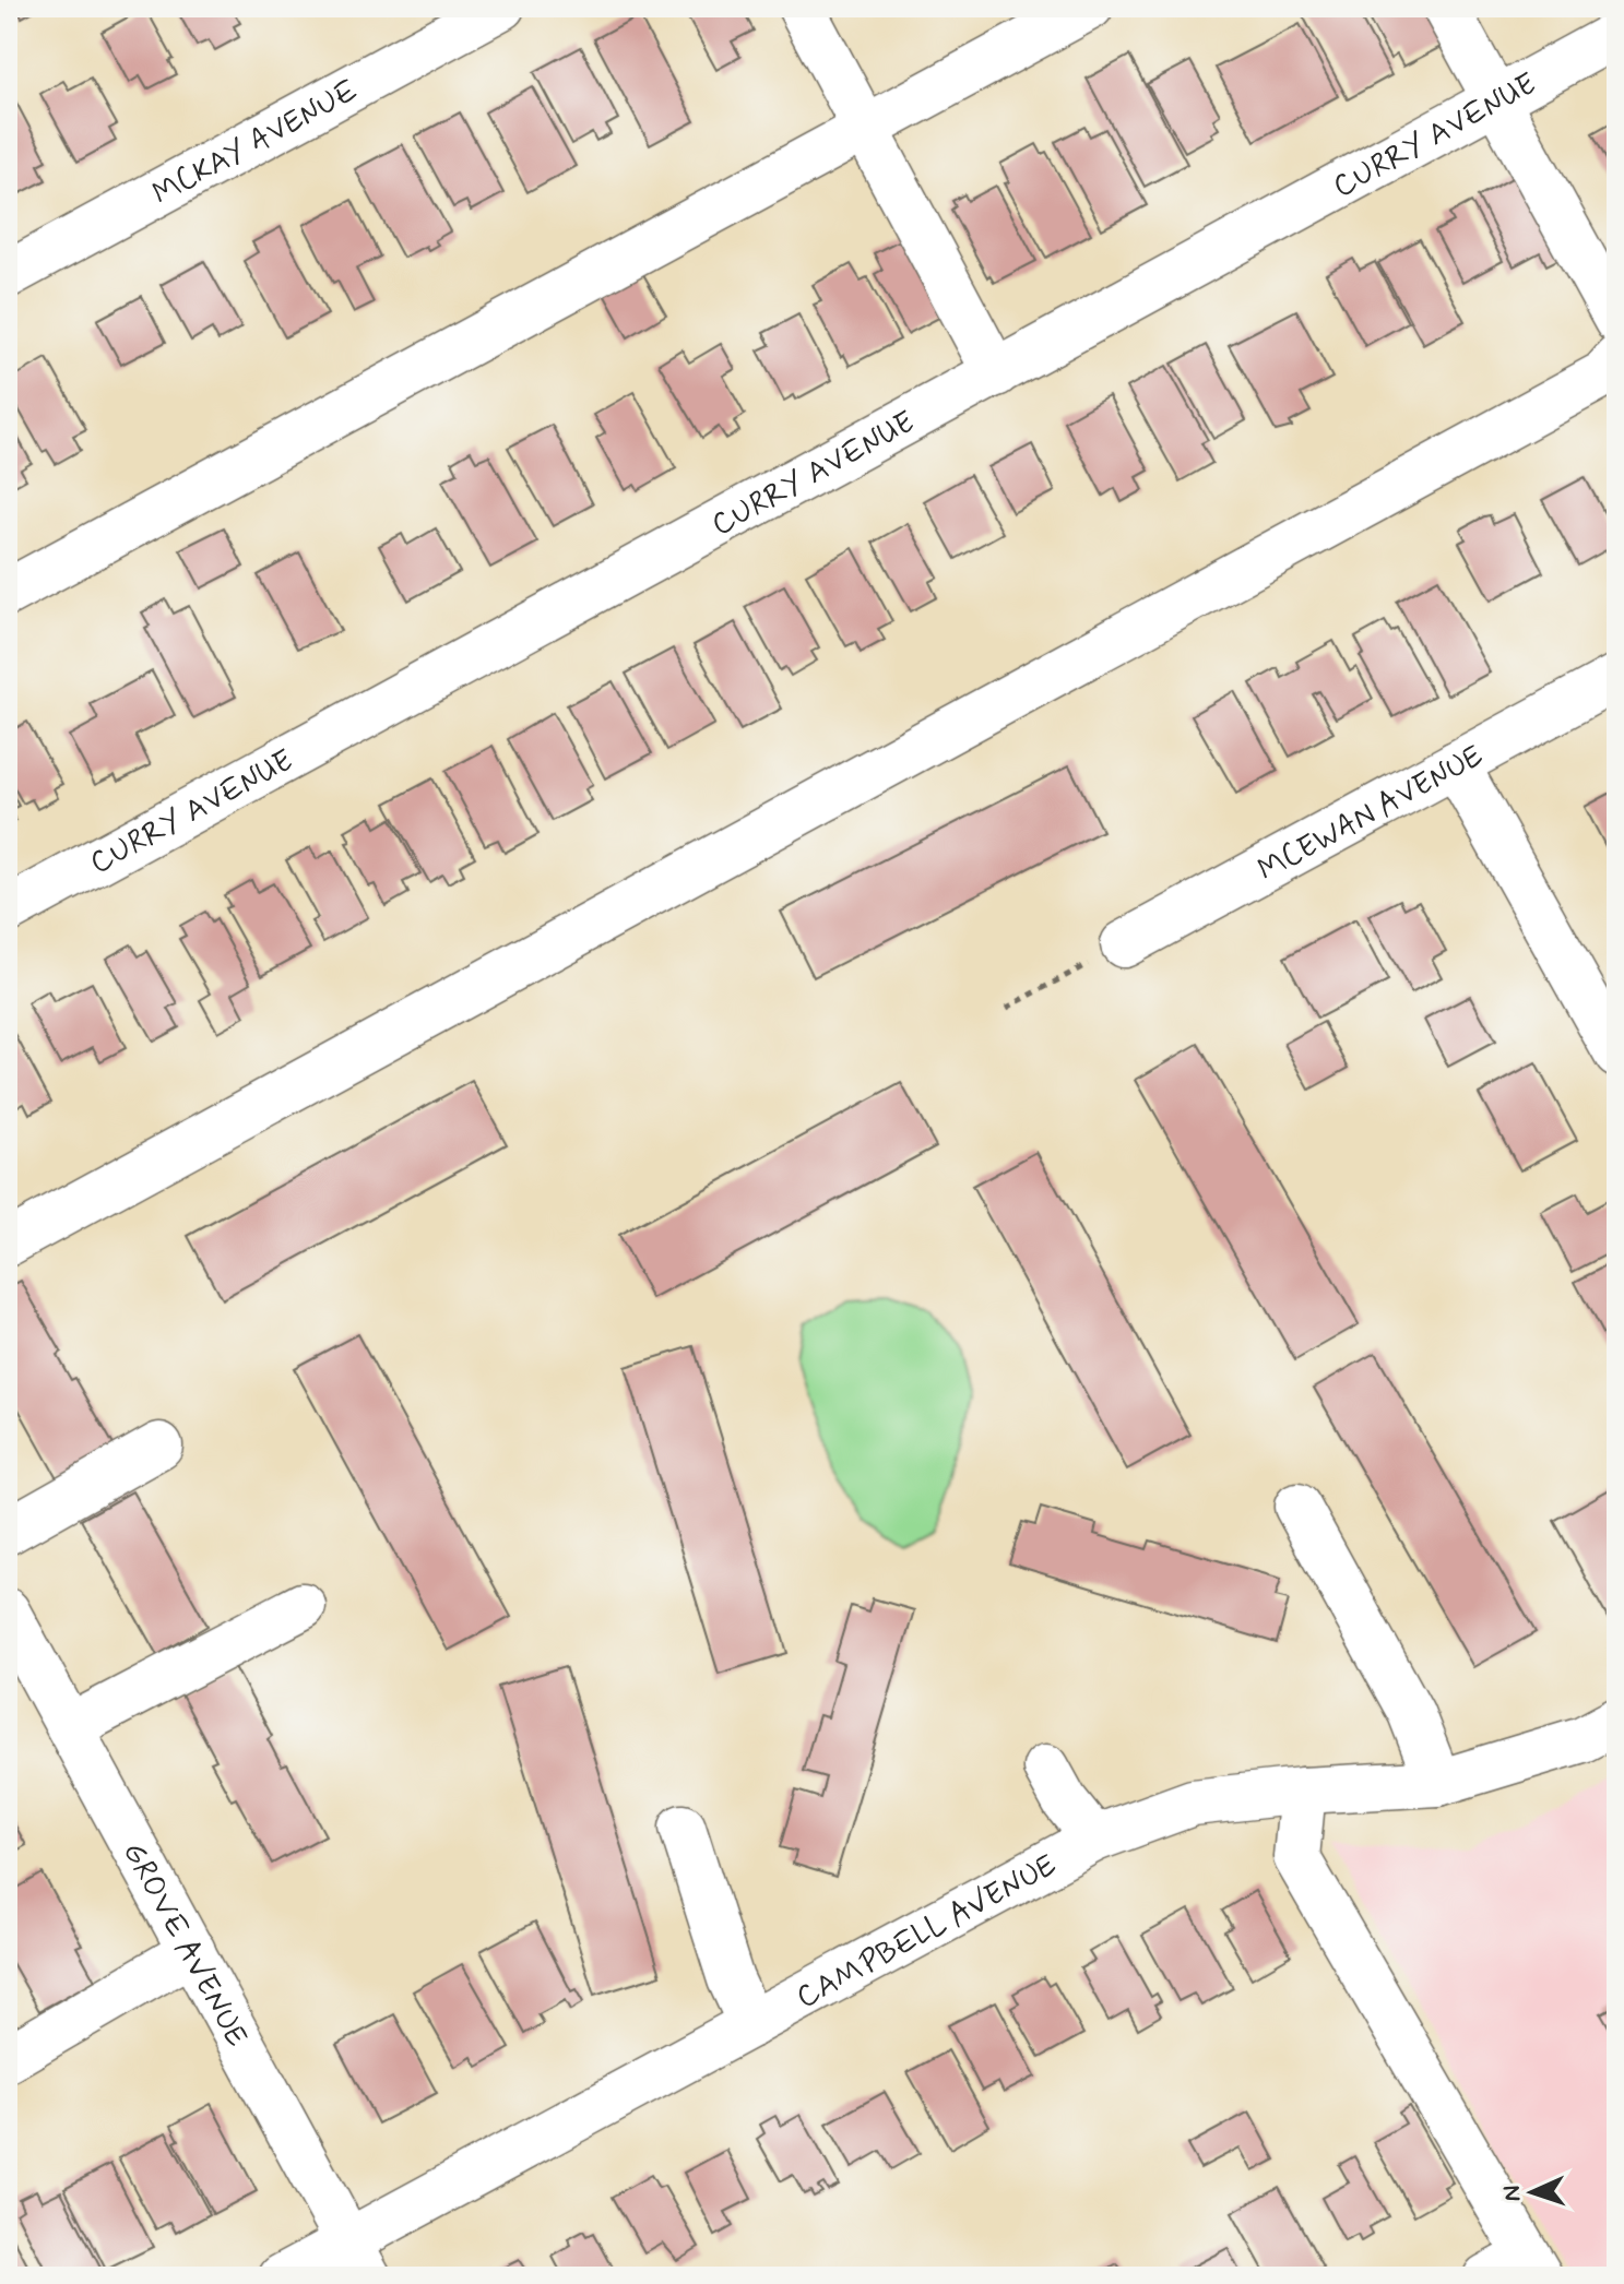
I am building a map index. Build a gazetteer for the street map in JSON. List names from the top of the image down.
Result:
{
  "streets": {
    "street": [
      "CURRY AVENUE",
      "MCKAY AVENUE",
      "MCEWAN AVENUE",
      "CAMPBELL AVENUE",
      "GROVE AVENUE"
    ]
  },
  "crossings": [
    ["CAMPBELL AVENUE", "GROVE AVENUE"]
  ],
  "north": "left"
}
